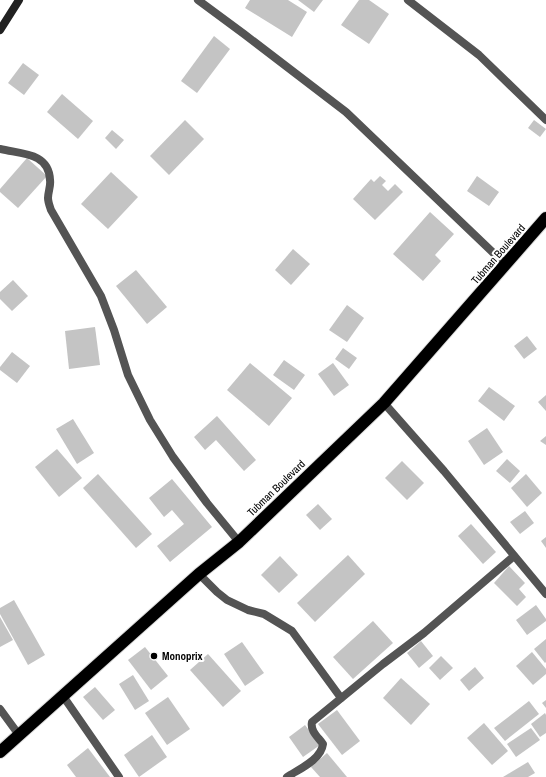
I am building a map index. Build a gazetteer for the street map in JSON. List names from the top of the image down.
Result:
{
  "streets": {
    "highway": ["Tubman Boulevard"]
  },
  "places": ["Monoprix"]
}
